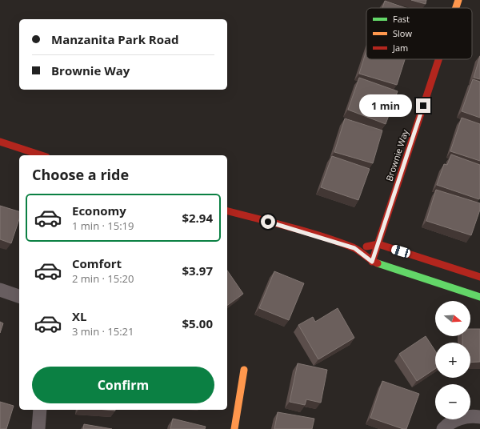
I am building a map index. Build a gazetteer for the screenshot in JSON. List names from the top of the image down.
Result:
{
  "streets": {
    "street": ["Brownie Way"]
  },
  "legend": ["Fast", "Slow", "Jam"],
  "north": "right",
  "page": {
    "banner": ["Manzanita Park Road", "Brownie Way"],
    "bubble": "1 min",
    "heading": "Choose a ride",
    "list": [
      {
        "name": "Economy",
        "note": "1 min · 15:19",
        "value": "$2.94"
      },
      {
        "name": "Comfort",
        "note": "2 min · 15:20",
        "value": "$3.97"
      },
      {
        "name": "XL",
        "note": "3 min · 15:21",
        "value": "$5.00"
      }
    ],
    "map_buttons": ["+", "−"],
    "buttons": "Confirm"
  }
}
